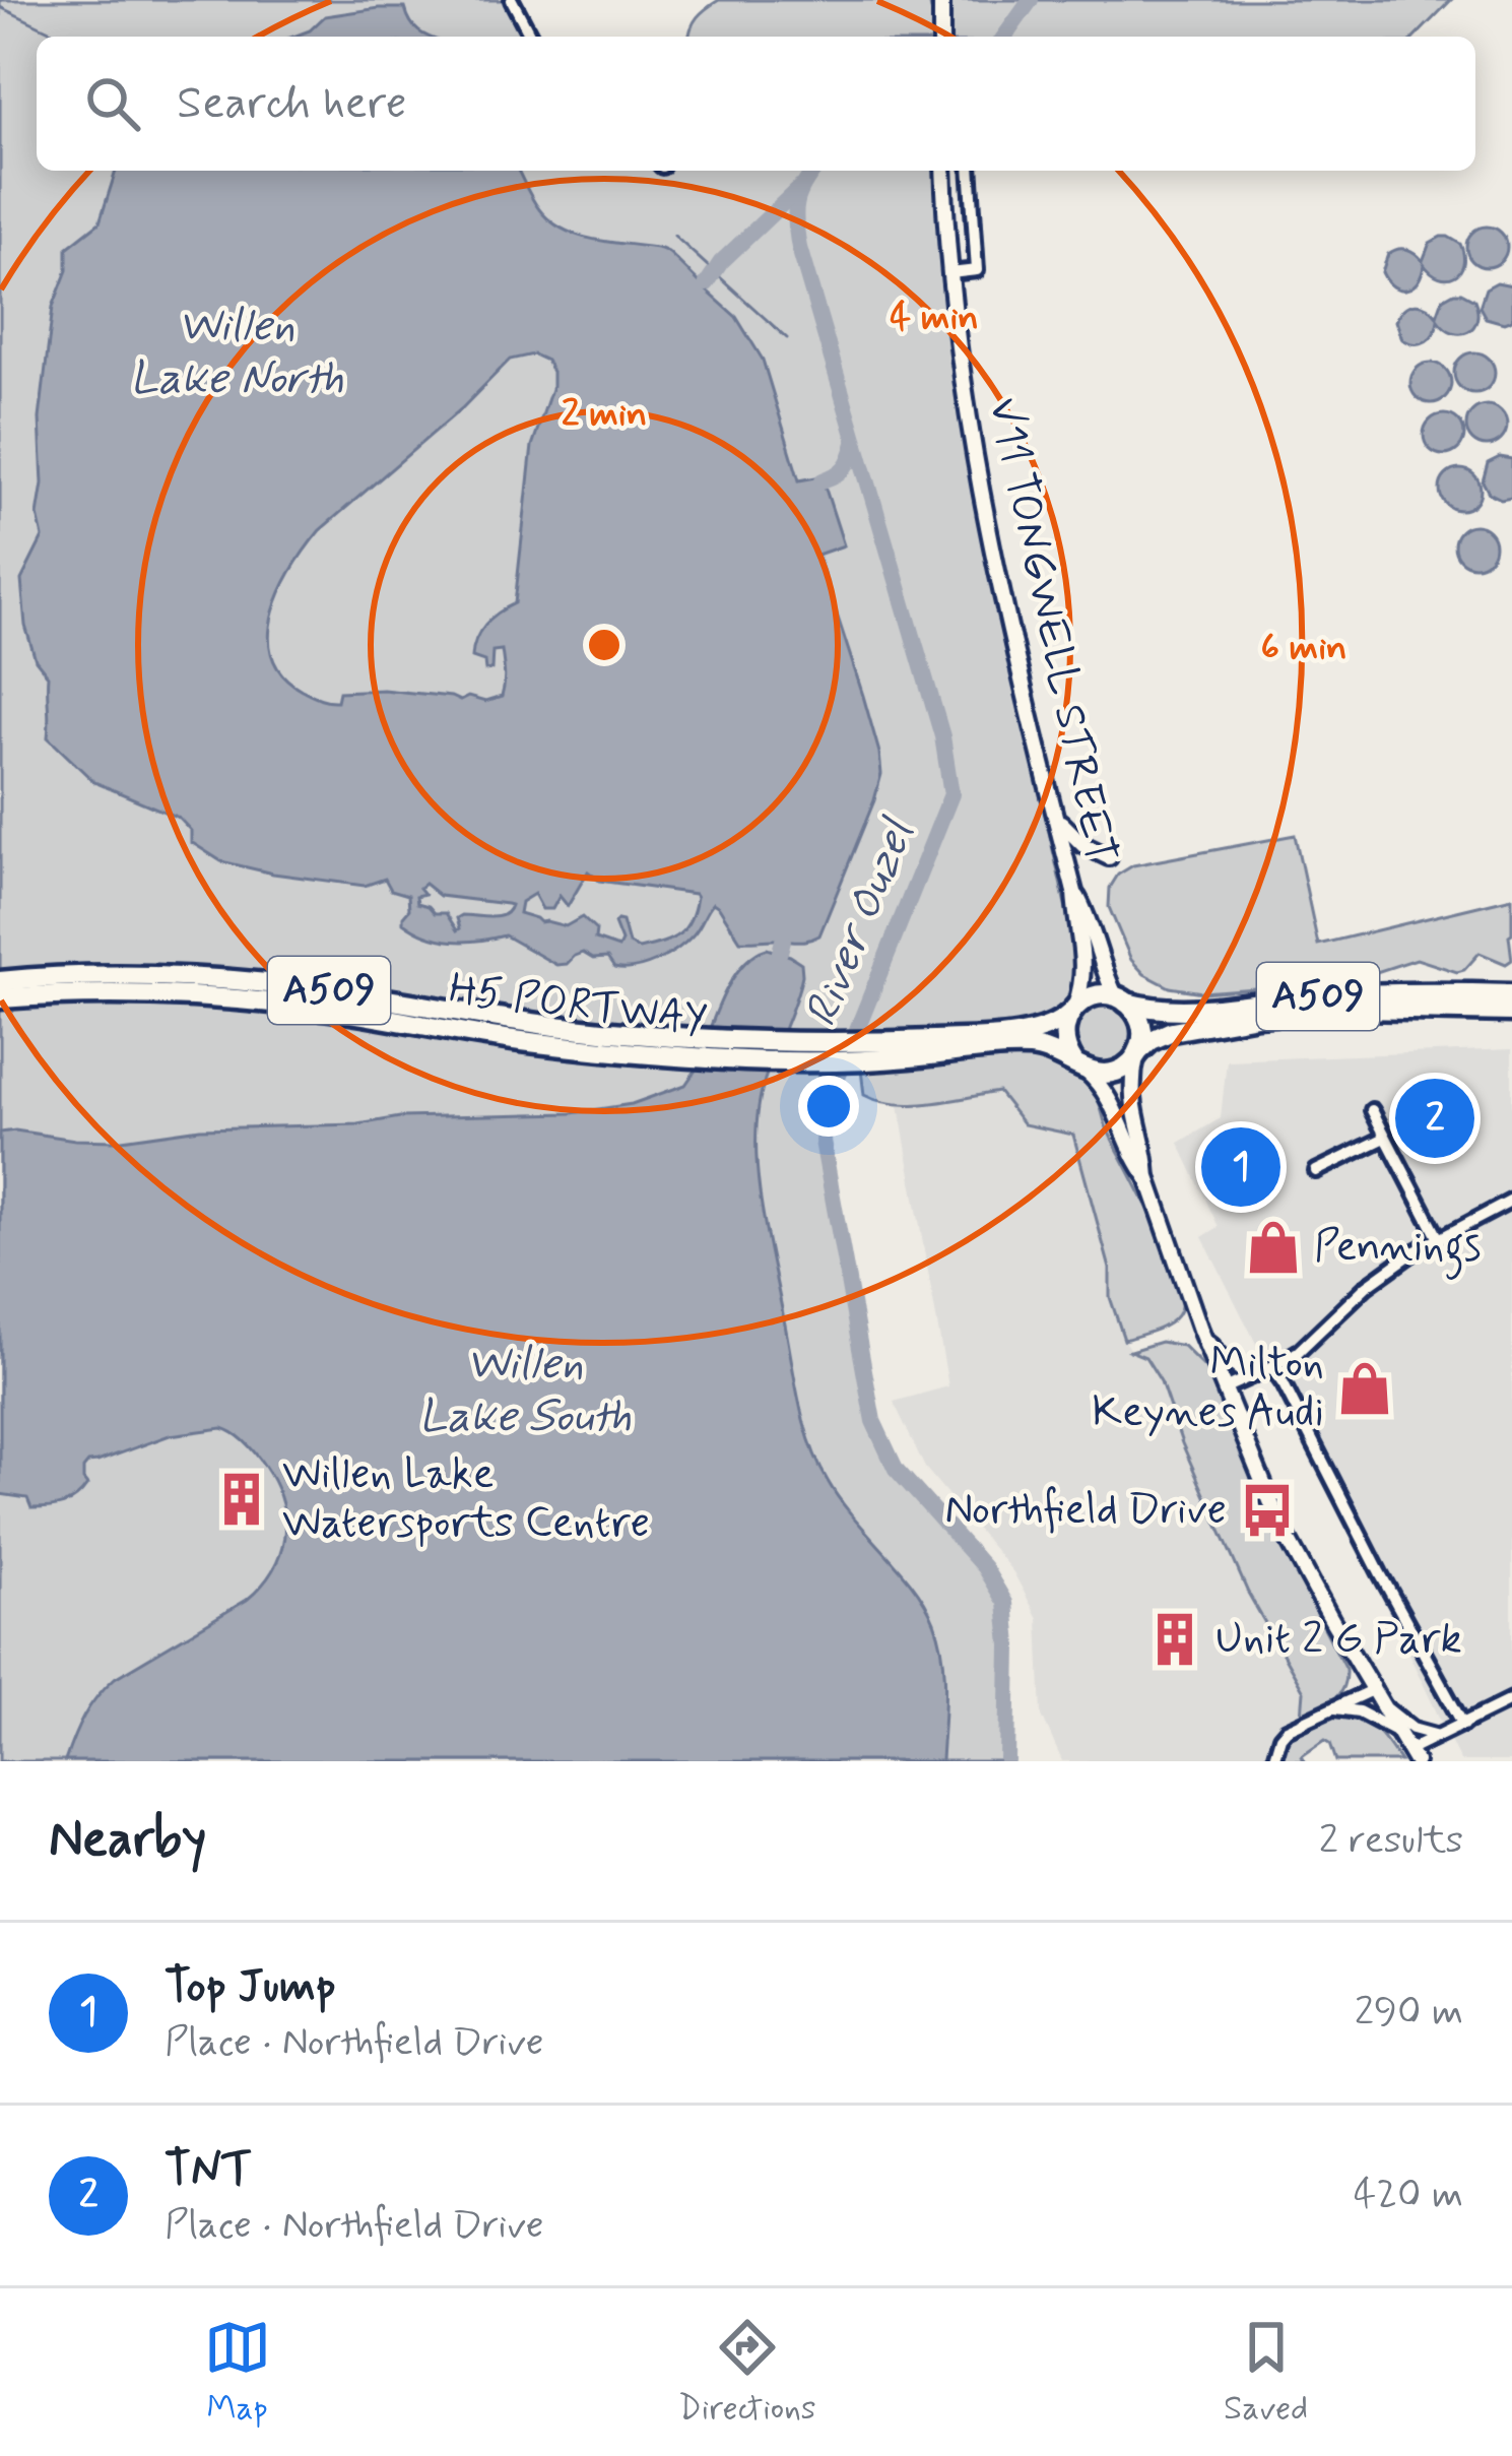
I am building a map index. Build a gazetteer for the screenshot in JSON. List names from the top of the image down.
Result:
{
  "streets": {
    "main road": ["A509", "H5 PORTWAY"],
    "street": ["V11 TONGWELL STREET"]
  },
  "crossings": [
    ["V11 TONGWELL STREET", "A509"],
    ["V11 TONGWELL STREET", "H5 PORTWAY"],
    ["A509", "H5 PORTWAY"]
  ],
  "water": ["Willen Lake North", "River Ouzel", "Willen Lake South"],
  "places": {
    "shop": ["Pennings", "Milton Keynes Audi"],
    "building": ["Willen Lake Watersports Centre", "Unit 2 G Park"],
    "bus stop": ["Northfield Drive"]
  },
  "page": {
    "search": "Search here",
    "pins": ["2", "1"],
    "heading": ["Nearby", "2 results"],
    "list": [
      {
        "mark": "1",
        "name": "Top Jump",
        "note": "Place · Northfield Drive",
        "value": "290 m"
      },
      {
        "mark": "2",
        "name": "TNT",
        "note": "Place · Northfield Drive",
        "value": "420 m"
      }
    ],
    "nav": ["Map", "Directions", "Saved"]
  },
  "rings": ["4 min", "2 min", "6 min"]
}
